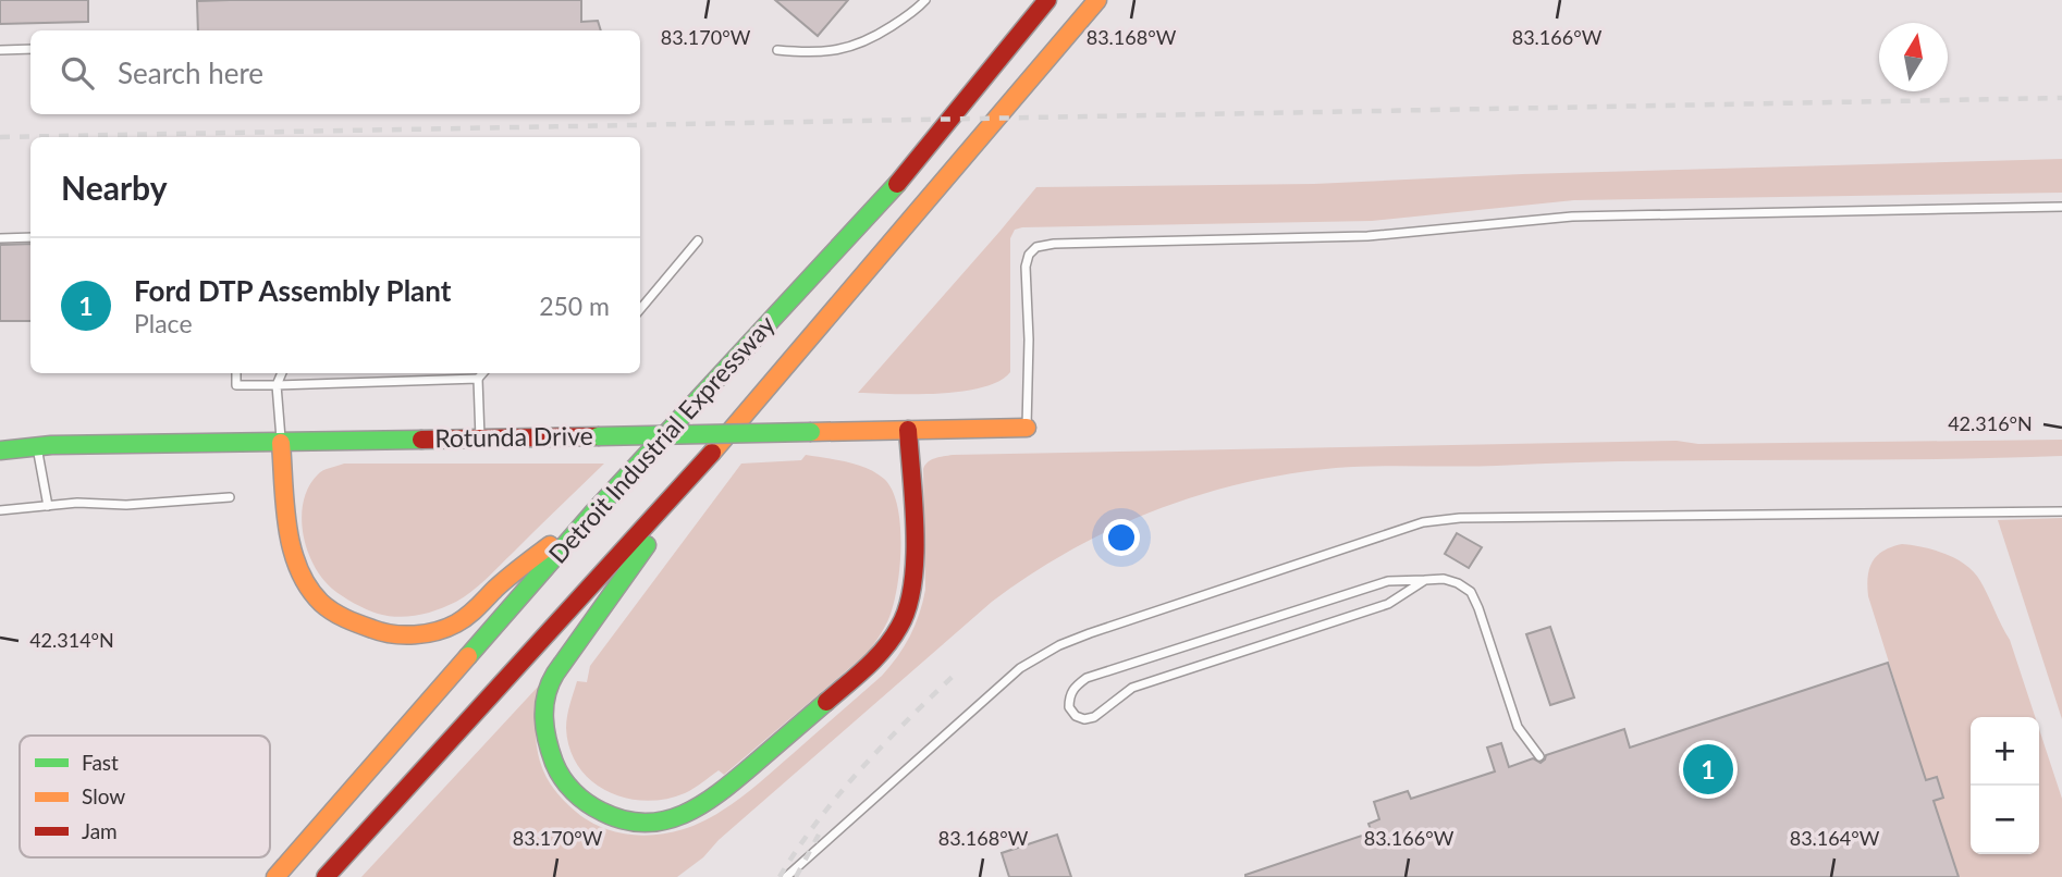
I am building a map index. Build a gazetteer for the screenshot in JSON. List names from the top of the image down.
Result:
{
  "streets": {
    "main road": ["Rotunda Drive", "Detroit Industrial Expressway"]
  },
  "legend": ["Fast", "Slow", "Jam"],
  "north": "top",
  "page": {
    "search": "Search here",
    "heading": "Nearby",
    "list": [
      {
        "mark": "1",
        "name": "Ford DTP Assembly Plant",
        "note": "Place",
        "value": "250 m"
      }
    ],
    "map_buttons": ["+", "−"],
    "pins": "1"
  },
  "coordinates": [
    "83.166°W",
    "83.170°W",
    "83.168°W",
    "42.316°N",
    "42.314°N",
    "83.164°W"
  ]
}
